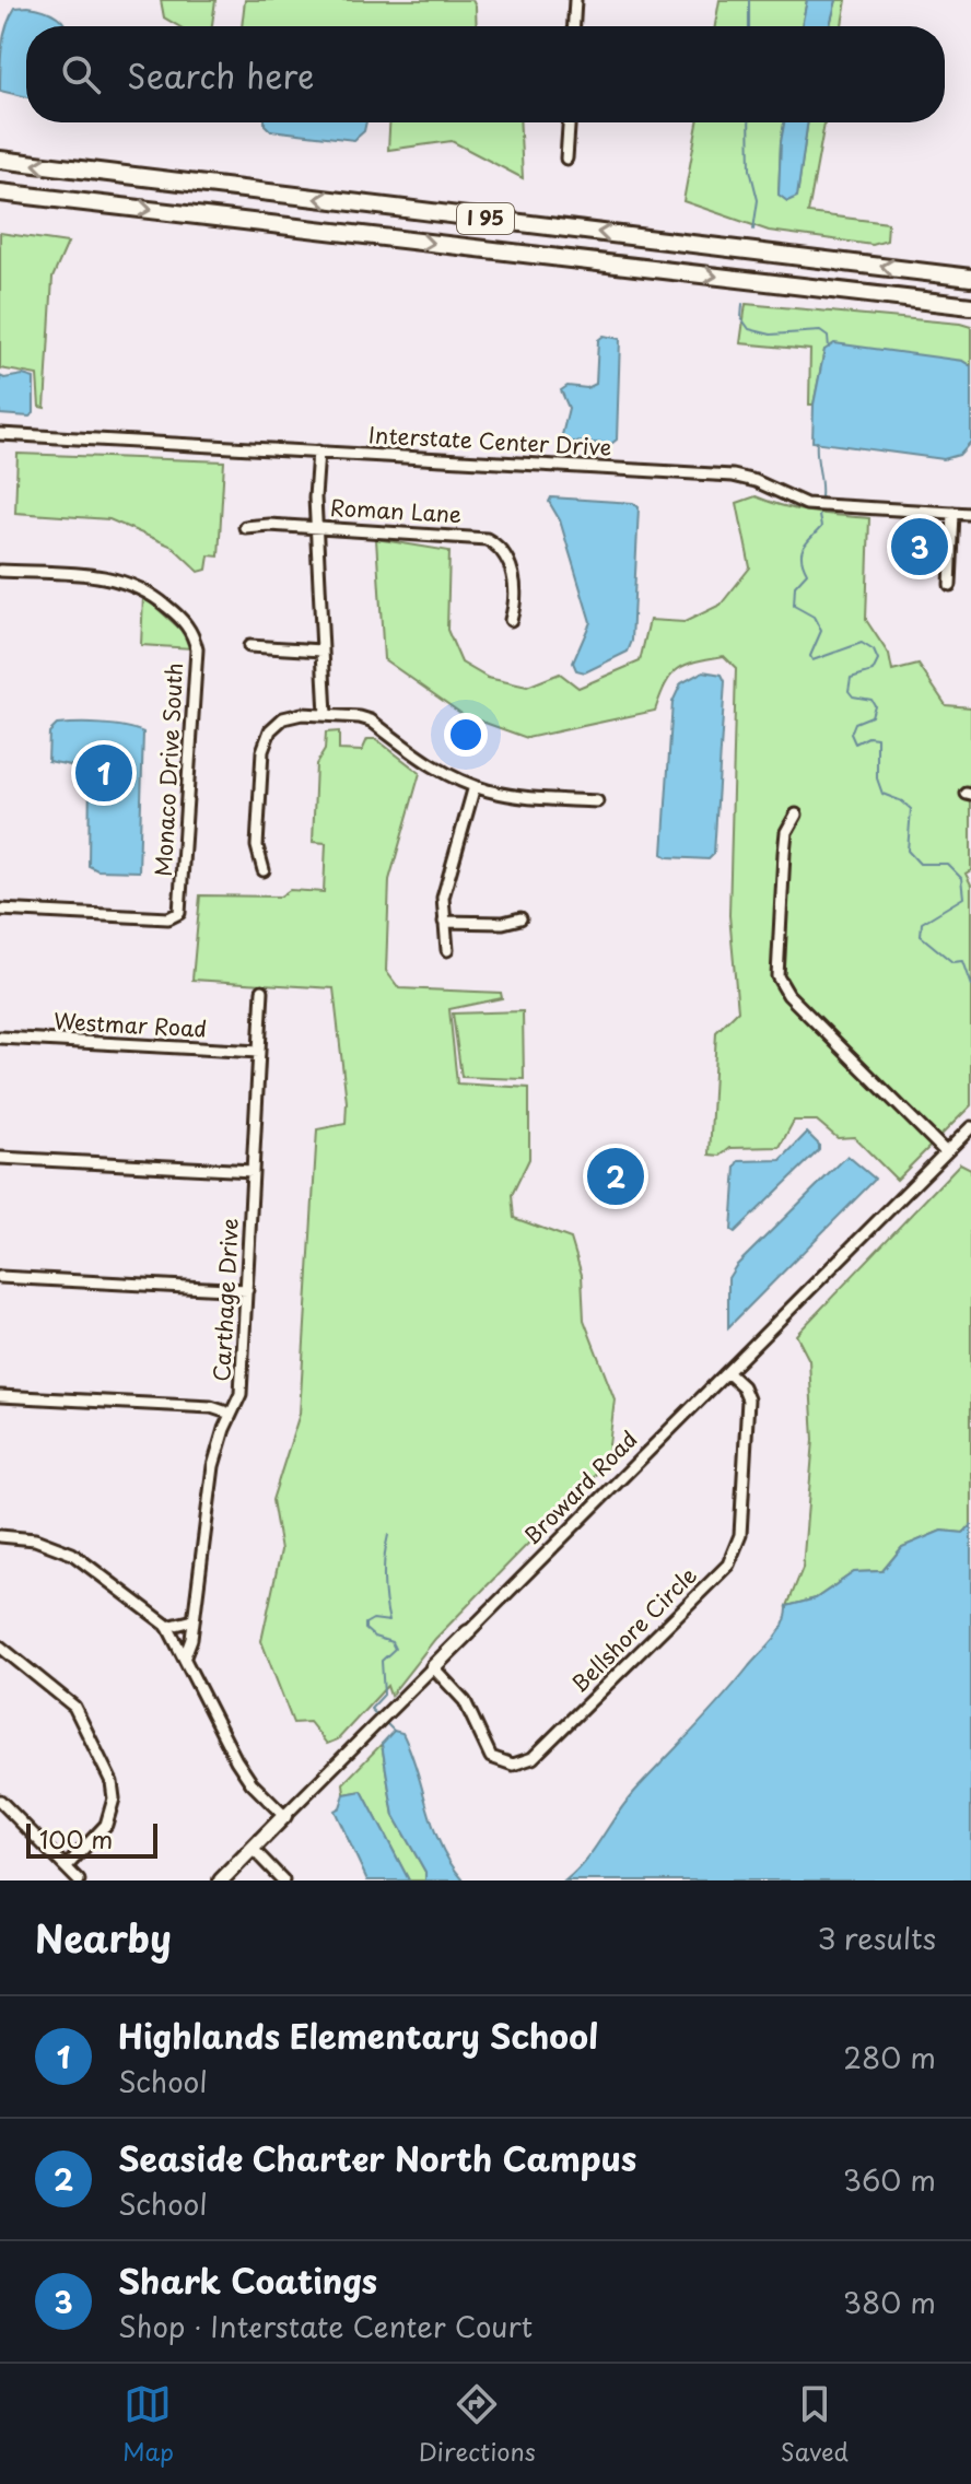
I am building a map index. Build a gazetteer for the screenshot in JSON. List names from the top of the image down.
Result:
{
  "streets": {
    "highway": ["I 95"],
    "main road": ["Broward Road"],
    "street": [
      "Interstate Center Drive",
      "Roman Lane",
      "Monaco Drive South",
      "Westmar Road",
      "Carthage Drive",
      "Bellshore Circle"
    ]
  },
  "crossings": [
    ["Westmar Road", "Carthage Drive"],
    ["Broward Road", "Bellshore Circle"]
  ],
  "scale_bar": "100 m",
  "page": {
    "search": "Search here",
    "pins": ["3", "1", "2"],
    "scale": "100 m",
    "heading": ["Nearby", "3 results"],
    "list": [
      {
        "mark": "1",
        "name": "Highlands Elementary School",
        "note": "School",
        "value": "280 m"
      },
      {
        "mark": "2",
        "name": "Seaside Charter North Campus",
        "note": "School",
        "value": "360 m"
      },
      {
        "mark": "3",
        "name": "Shark Coatings",
        "note": "Shop · Interstate Center Court",
        "value": "380 m"
      }
    ],
    "nav": ["Map", "Directions", "Saved"]
  }
}
